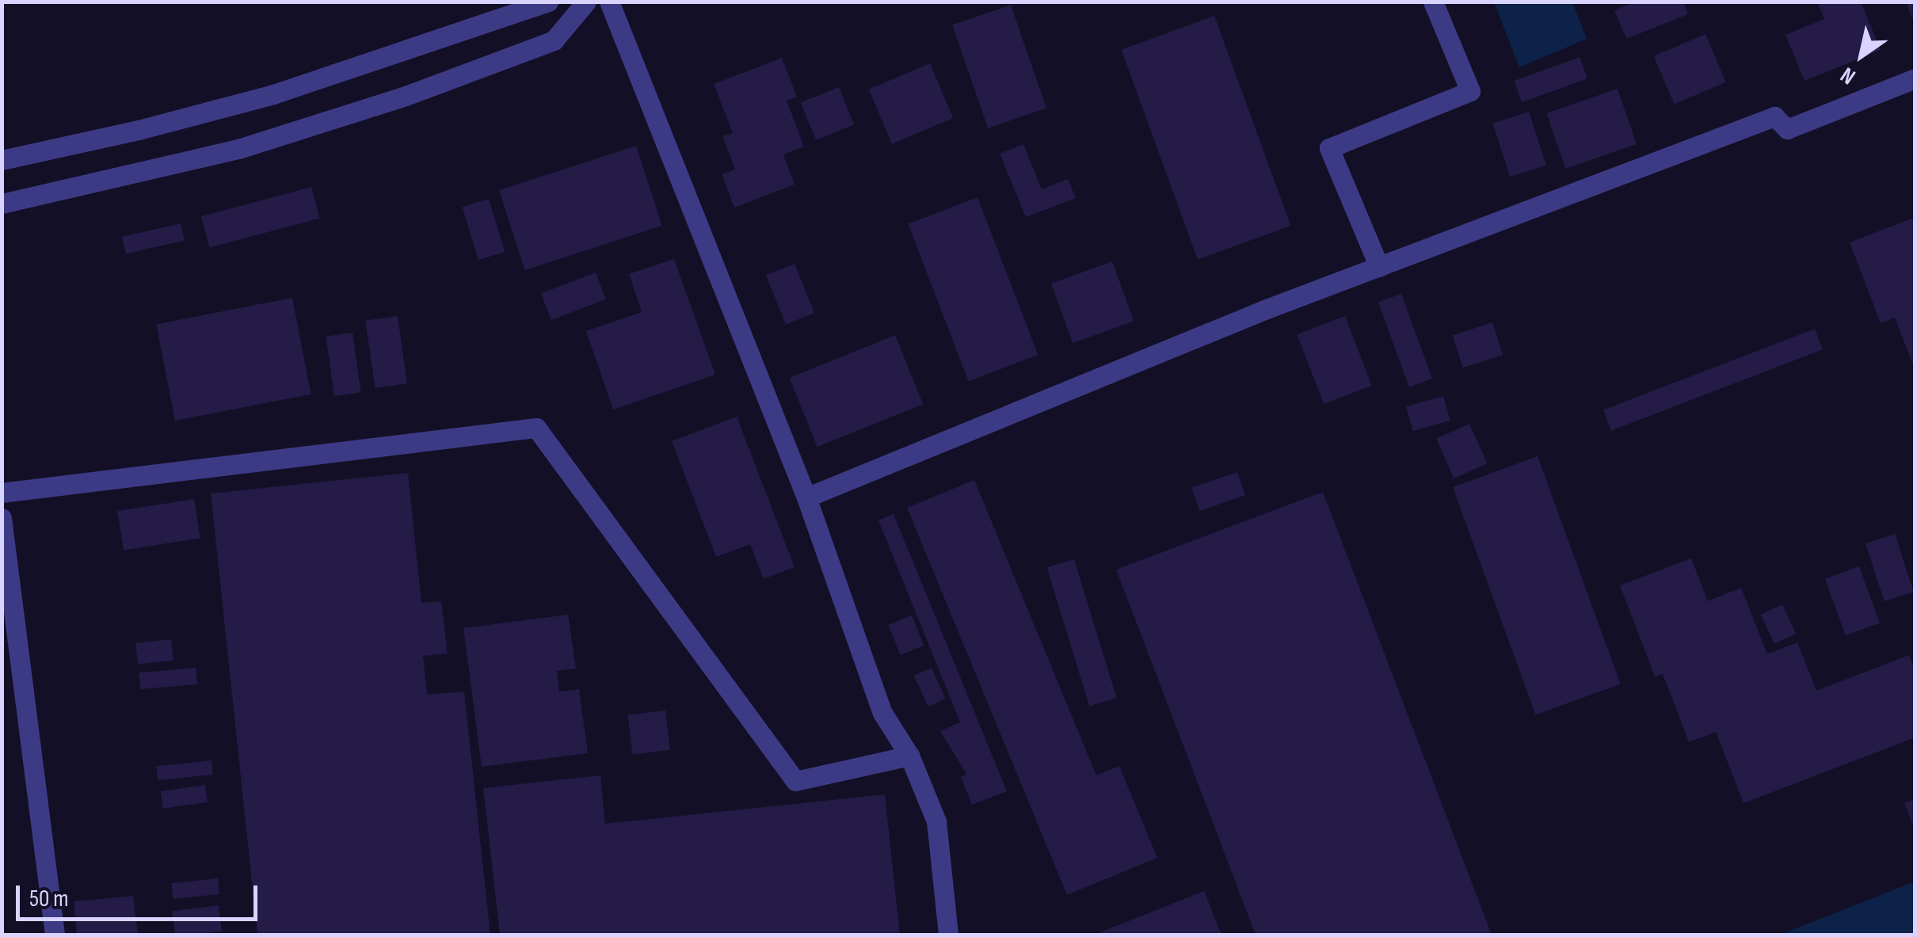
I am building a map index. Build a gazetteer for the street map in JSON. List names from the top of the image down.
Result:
{
  "scale_bar": "50 m",
  "north": "bottom left"
}
